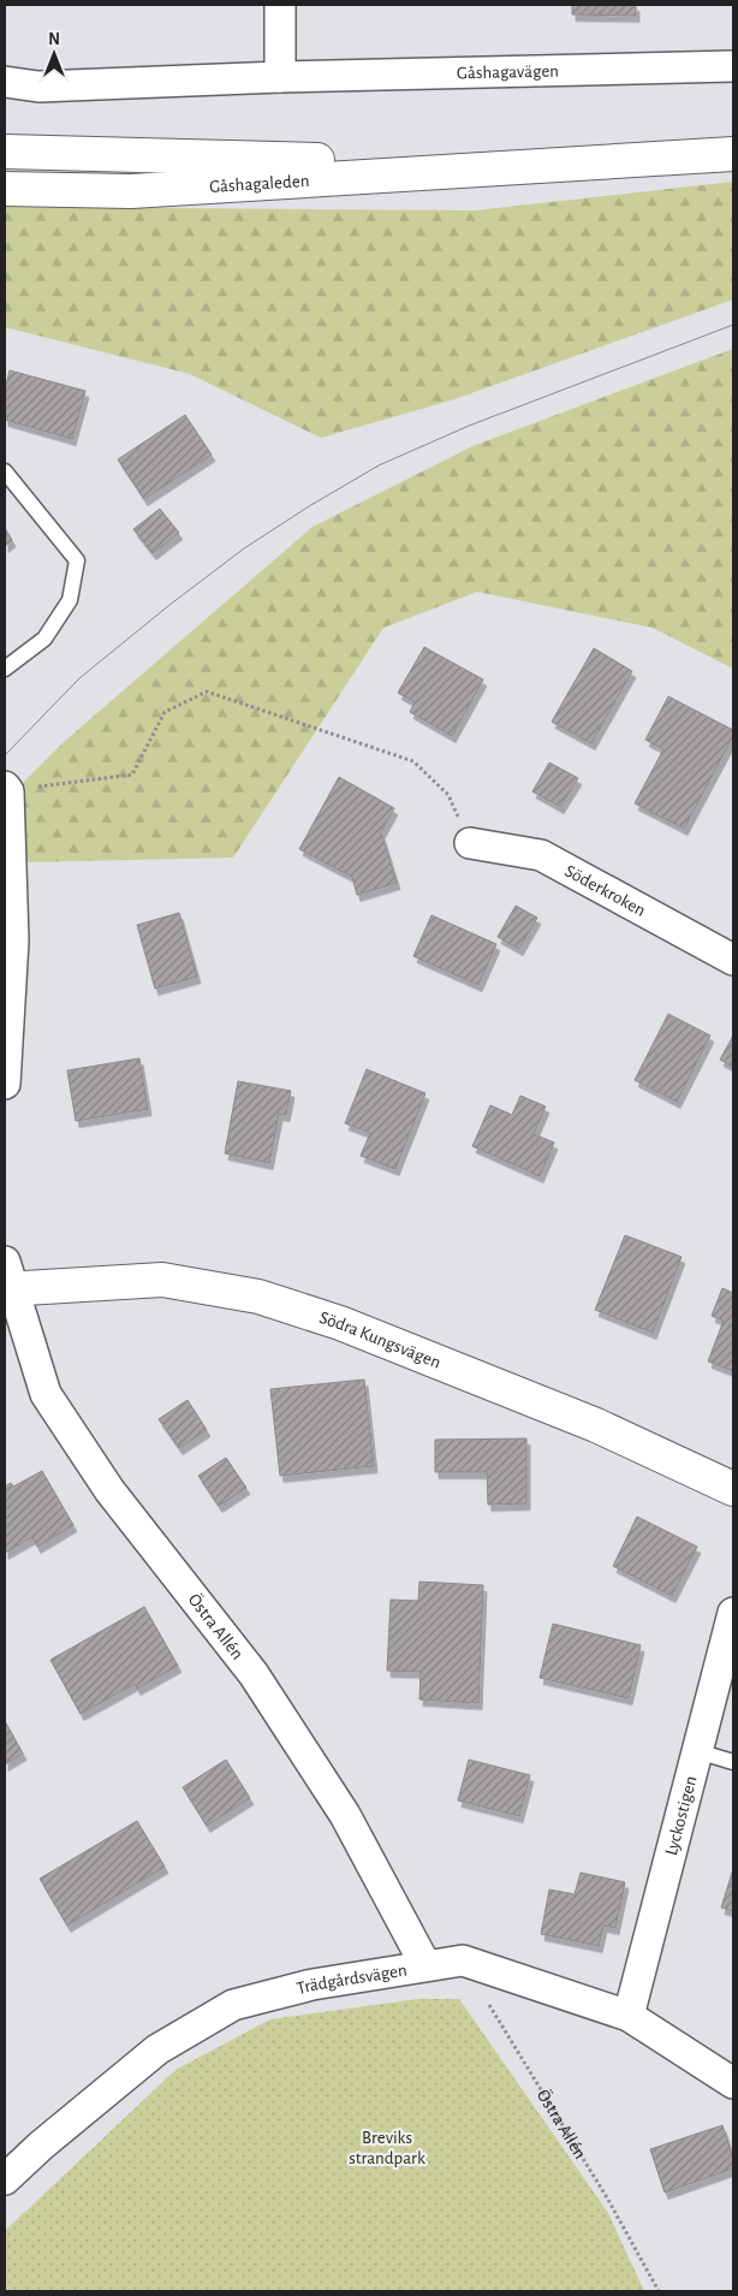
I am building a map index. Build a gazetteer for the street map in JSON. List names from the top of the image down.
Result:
{
  "streets": {
    "main road": ["Gåshagaleden", "Södra Kungsvägen"],
    "street": [
      "Gåshagavägen",
      "Söderkroken",
      "Östra Allén",
      "Lyckostigen",
      "Trädgårdsvägen"
    ]
  },
  "crossings": [
    ["Södra Kungsvägen", "Östra Allén"],
    ["Östra Allén", "Trädgårdsvägen"],
    ["Lyckostigen", "Trädgårdsvägen"]
  ],
  "parks": ["Breviks strandpark"],
  "north": "top"
}
